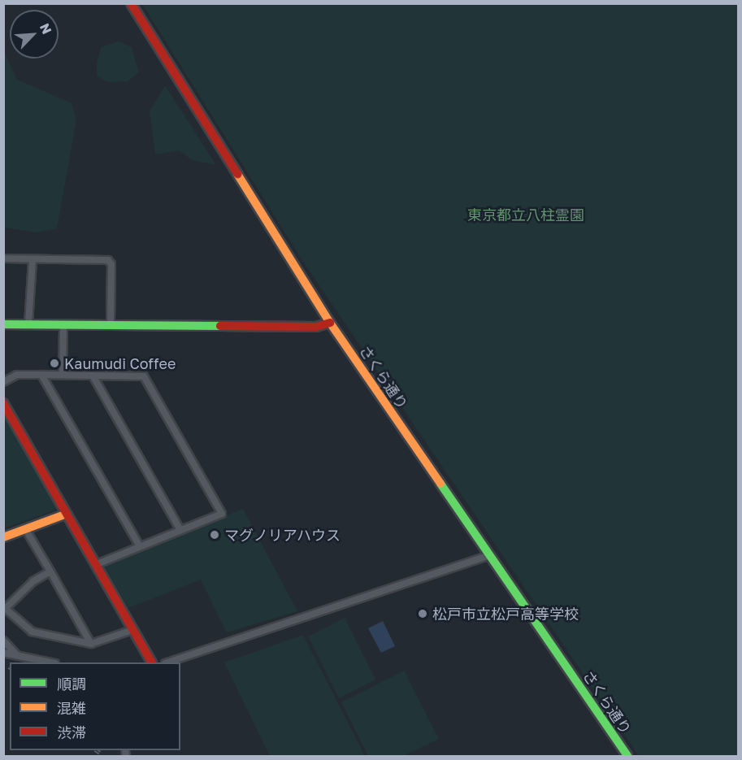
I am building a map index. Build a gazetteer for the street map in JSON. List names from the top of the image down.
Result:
{
  "streets": {
    "street": ["さくら通り"]
  },
  "parks": ["東京都立八柱霊園"],
  "places": ["Kaumudi Coffee", "マグノリアハウス", "松戸市立松戸高等学校"],
  "legend": ["順調", "混雑", "渋滞"],
  "north": "top right"
}
